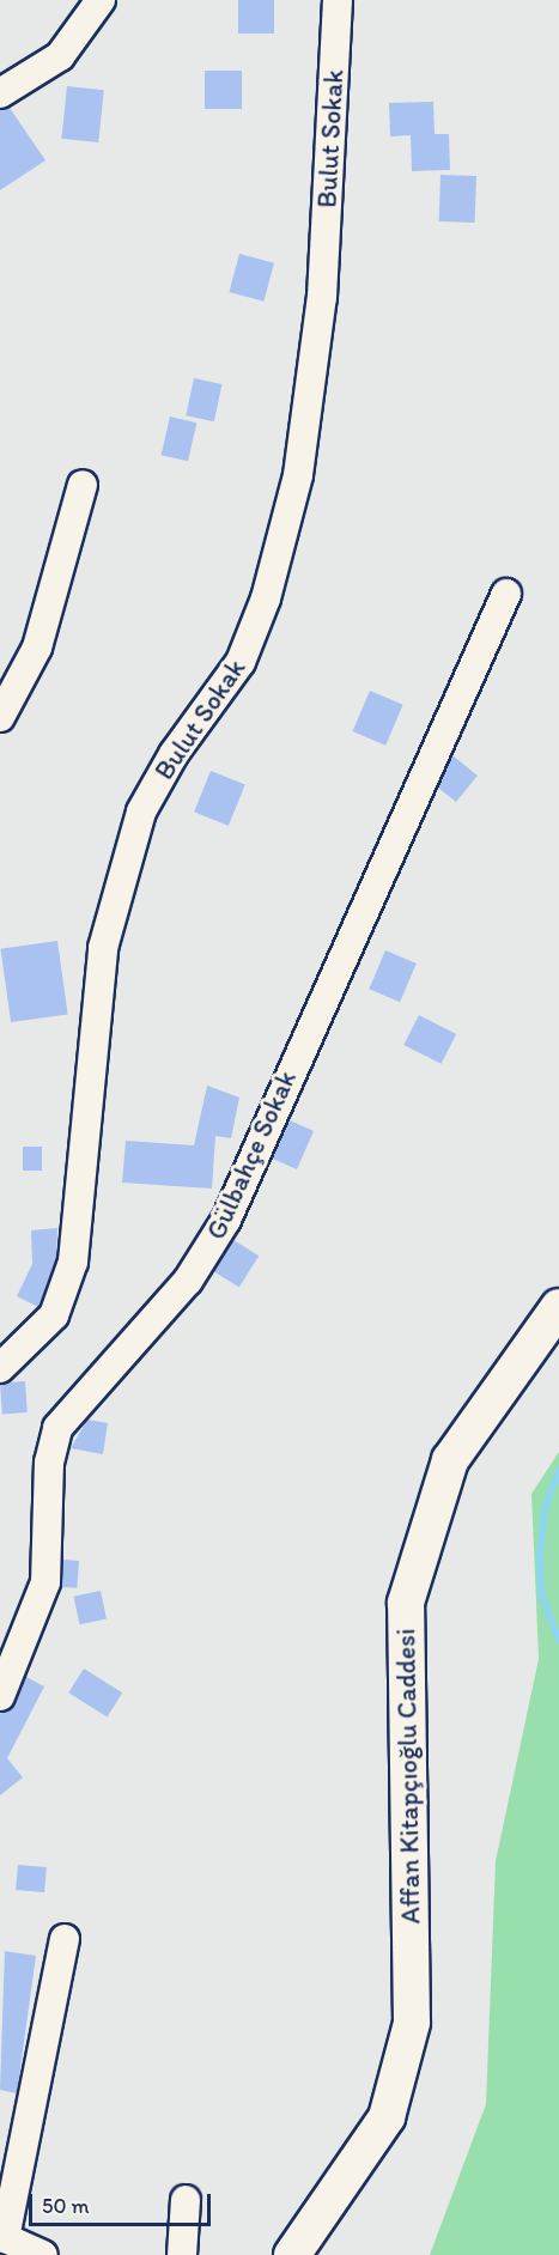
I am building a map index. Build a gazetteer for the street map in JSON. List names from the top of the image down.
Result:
{
  "streets": {
    "street": ["Bulut Sokak", "Gülbahçe Sokak", "Affan Kitapçıoğlu Caddesi"]
  },
  "scale_bar": "50 m"
}
